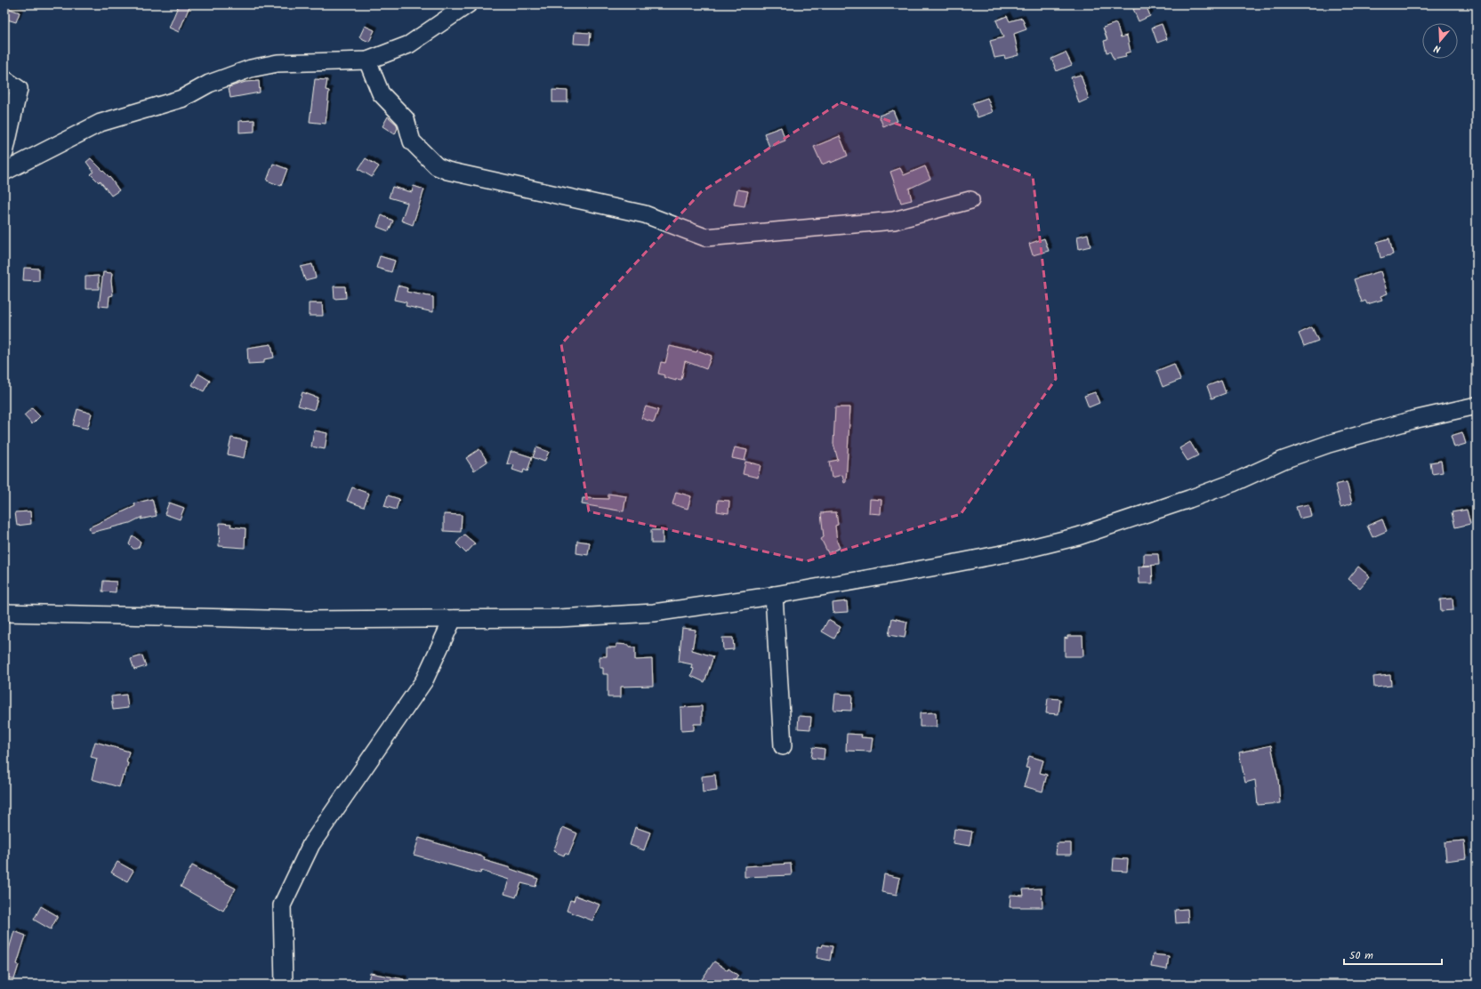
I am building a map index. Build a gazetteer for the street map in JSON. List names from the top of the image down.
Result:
{
  "scale_bar": "50 m",
  "north": "bottom"
}
